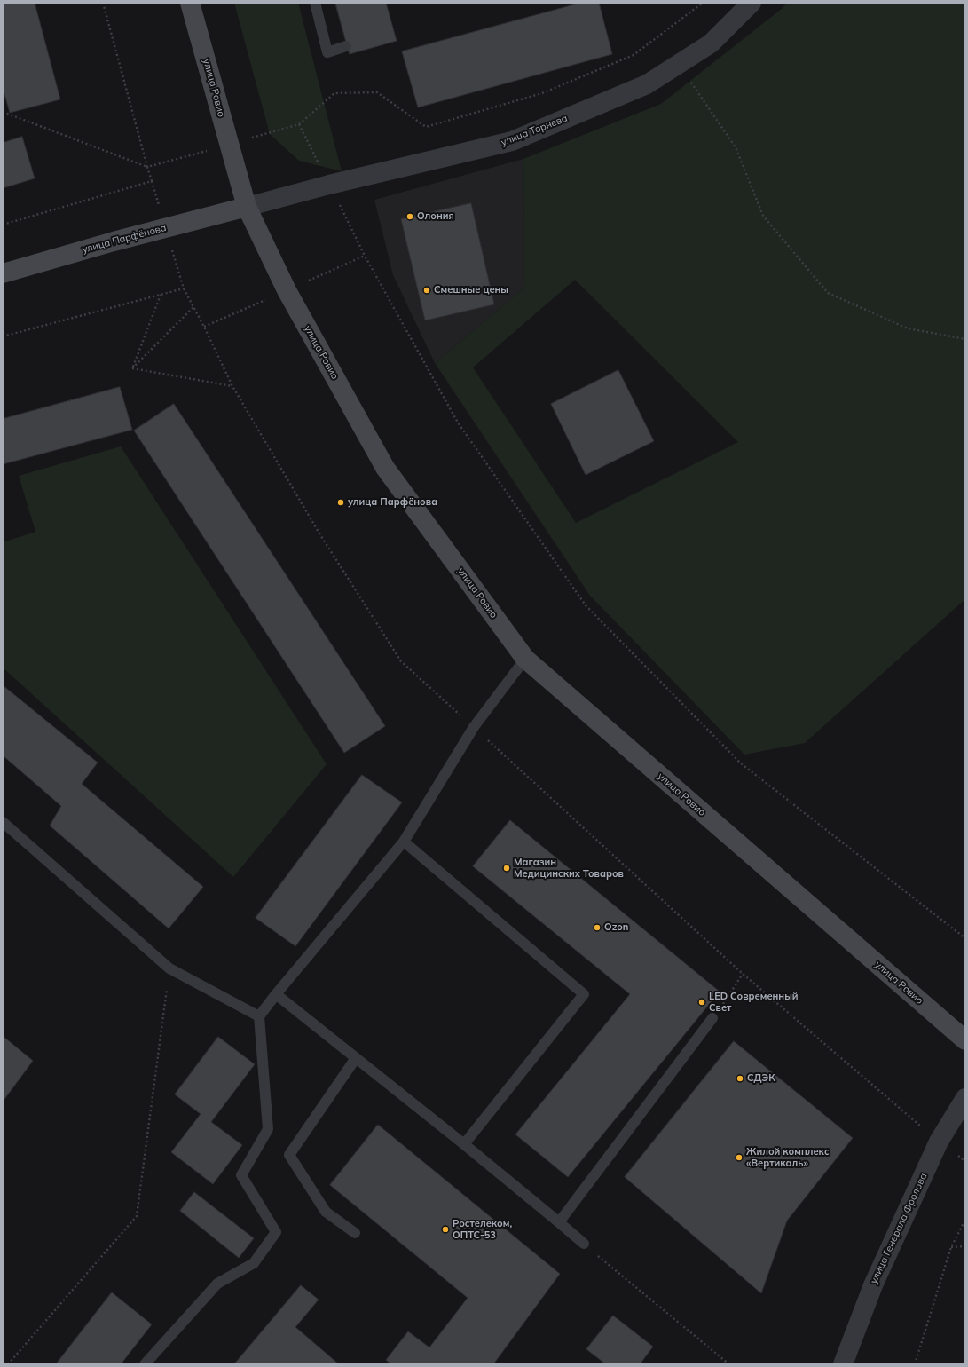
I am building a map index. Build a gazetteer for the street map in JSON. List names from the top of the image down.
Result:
{
  "streets": {
    "main road": ["улица Ровио", "улица Парфёнова"],
    "street": ["улица Торнева", "улица Генерала Фролова"]
  },
  "crossings": [
    ["улица Ровио", "улица Торнева"],
    ["улица Ровио", "улица Парфёнова"],
    ["улица Торнева", "улица Парфёнова"]
  ],
  "places": [
    "Олония",
    "Смешные цены",
    "улица Парфёнова",
    "Магазин Медицинских Товаров",
    "Ozon",
    "LED Современный Свет",
    "СДЭК",
    "Жилой комплекс «Вертикаль»",
    "Ростелеком, ОПТС-53"
  ]
}
